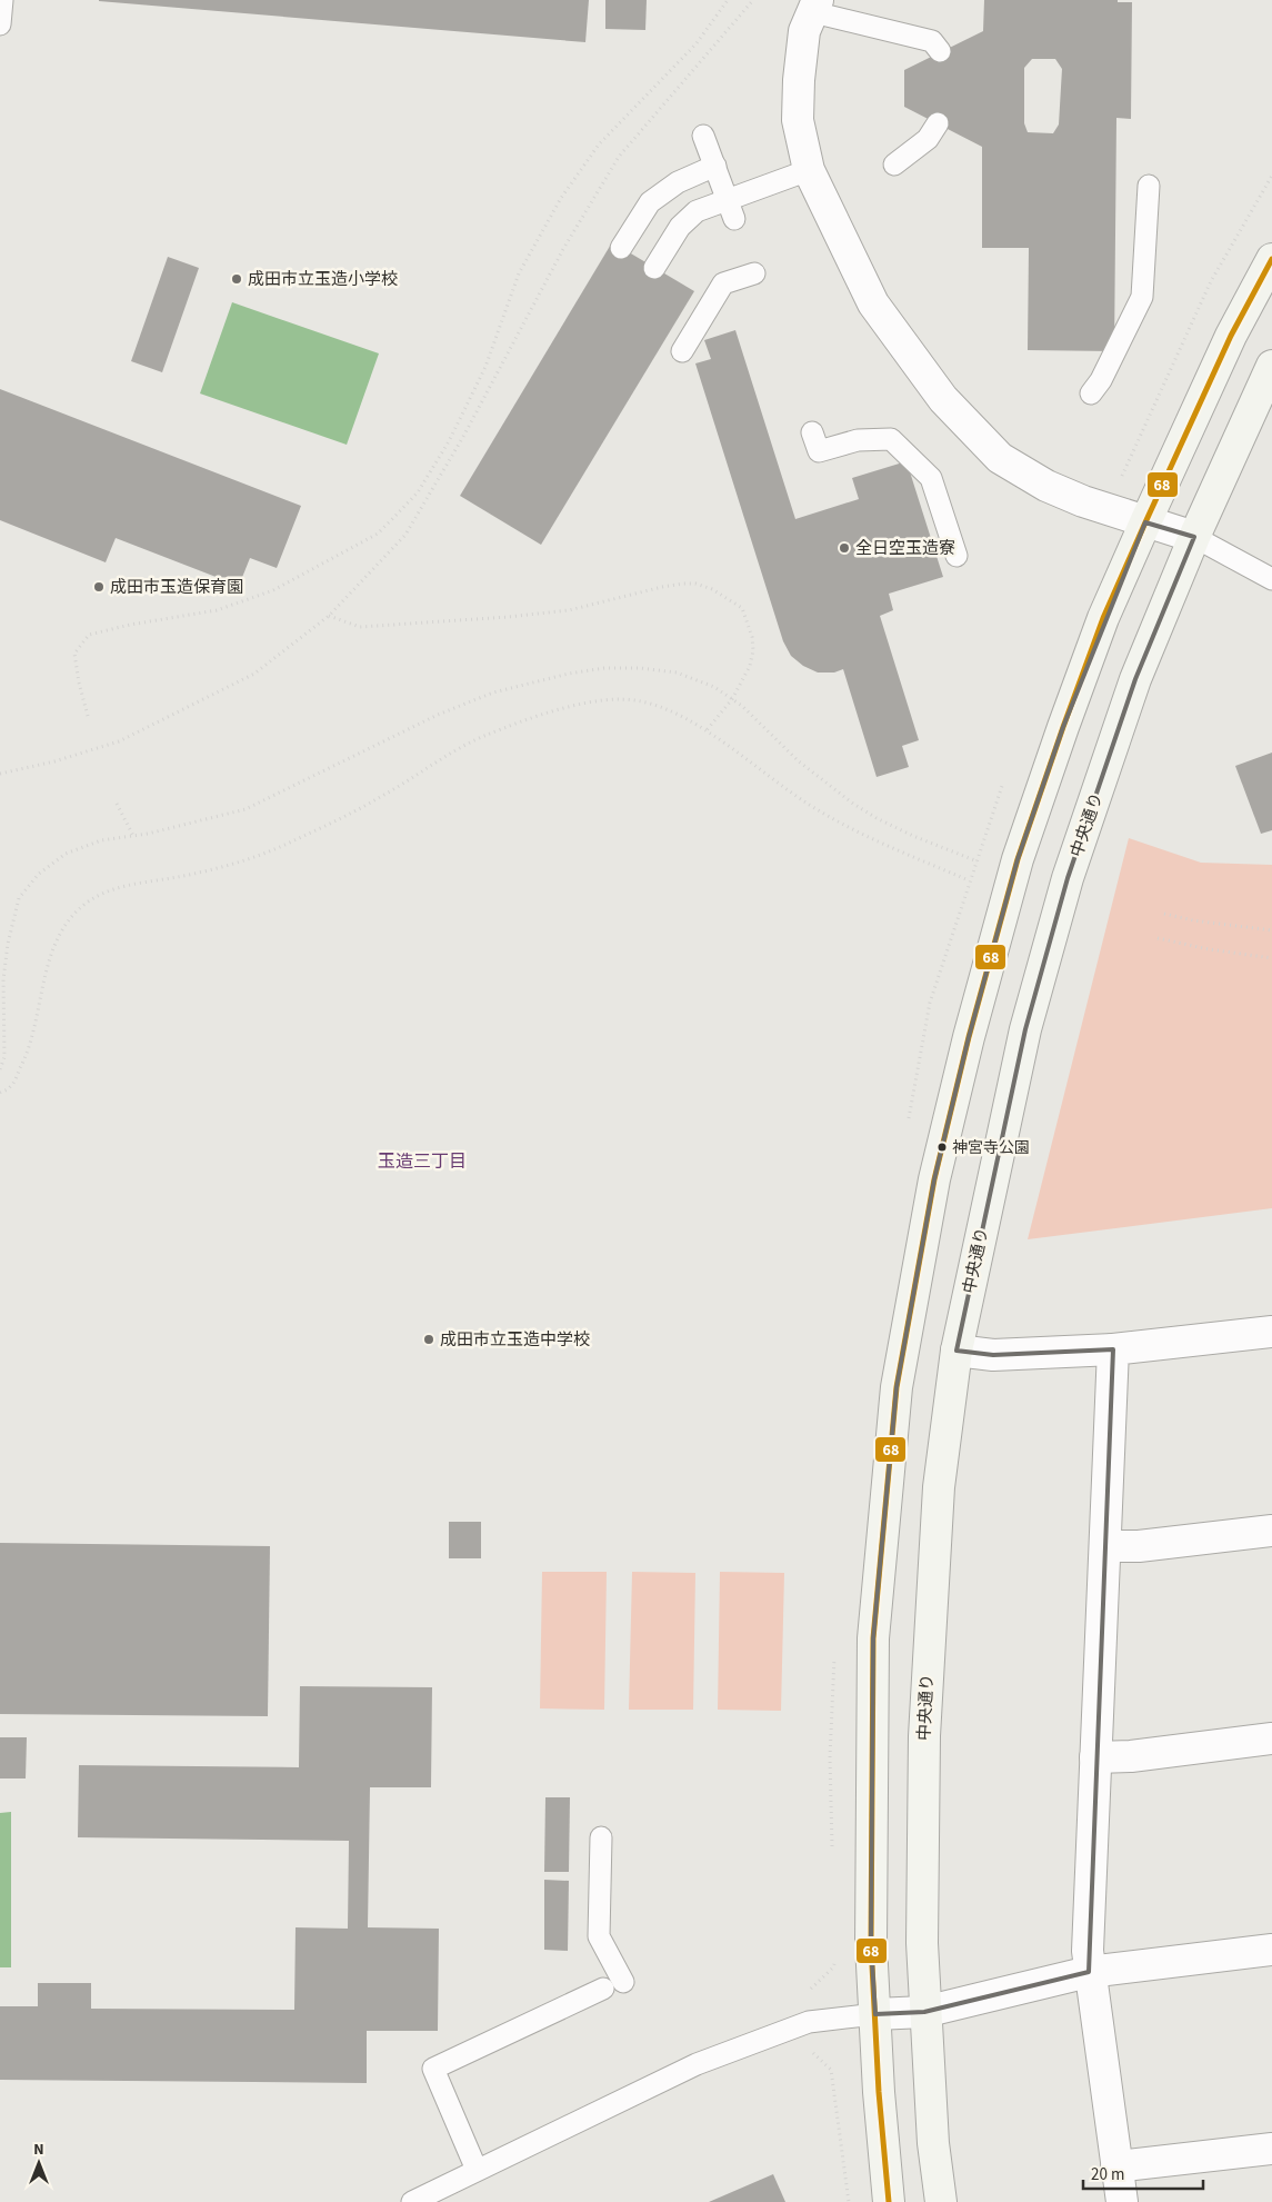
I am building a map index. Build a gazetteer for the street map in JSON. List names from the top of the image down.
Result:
{
  "streets": {
    "street": ["中央通り"]
  },
  "districts": ["玉造三丁目"],
  "places": [
    "成田市立玉造小学校",
    "全日空玉造寮",
    "成田市玉造保育園",
    "神宮寺公園",
    "成田市立玉造中学校"
  ],
  "lines": ["transit line 68"],
  "scale_bar": "20 m",
  "north": "top"
}
